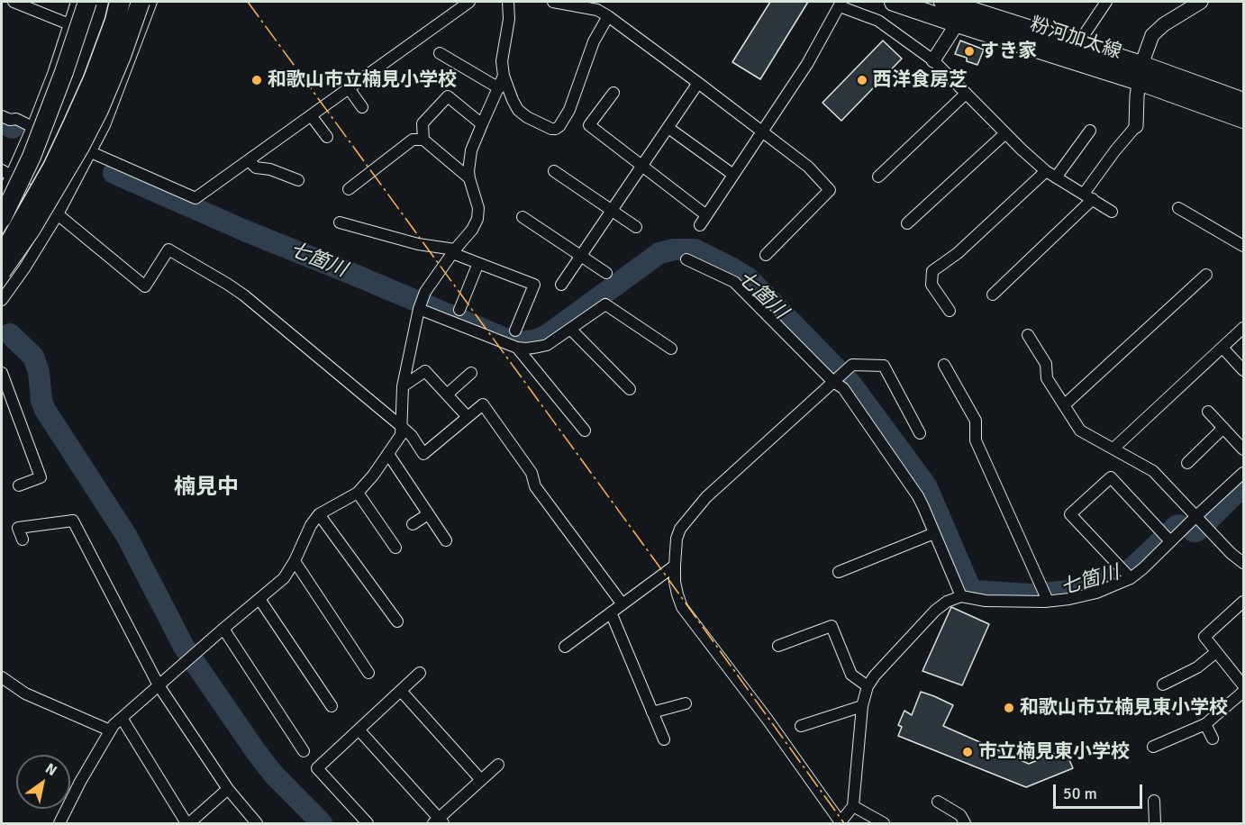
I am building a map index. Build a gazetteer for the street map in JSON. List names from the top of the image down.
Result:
{
  "streets": {
    "main road": ["粉河加太線"]
  },
  "districts": ["楠見中"],
  "water": ["七箇川"],
  "places": [
    "すき家",
    "和歌山市立楠見小学校",
    "西洋食房芝",
    "和歌山市立楠見東小学校",
    "市立楠見東小学校"
  ],
  "scale_bar": "50 m",
  "north": "top right"
}
